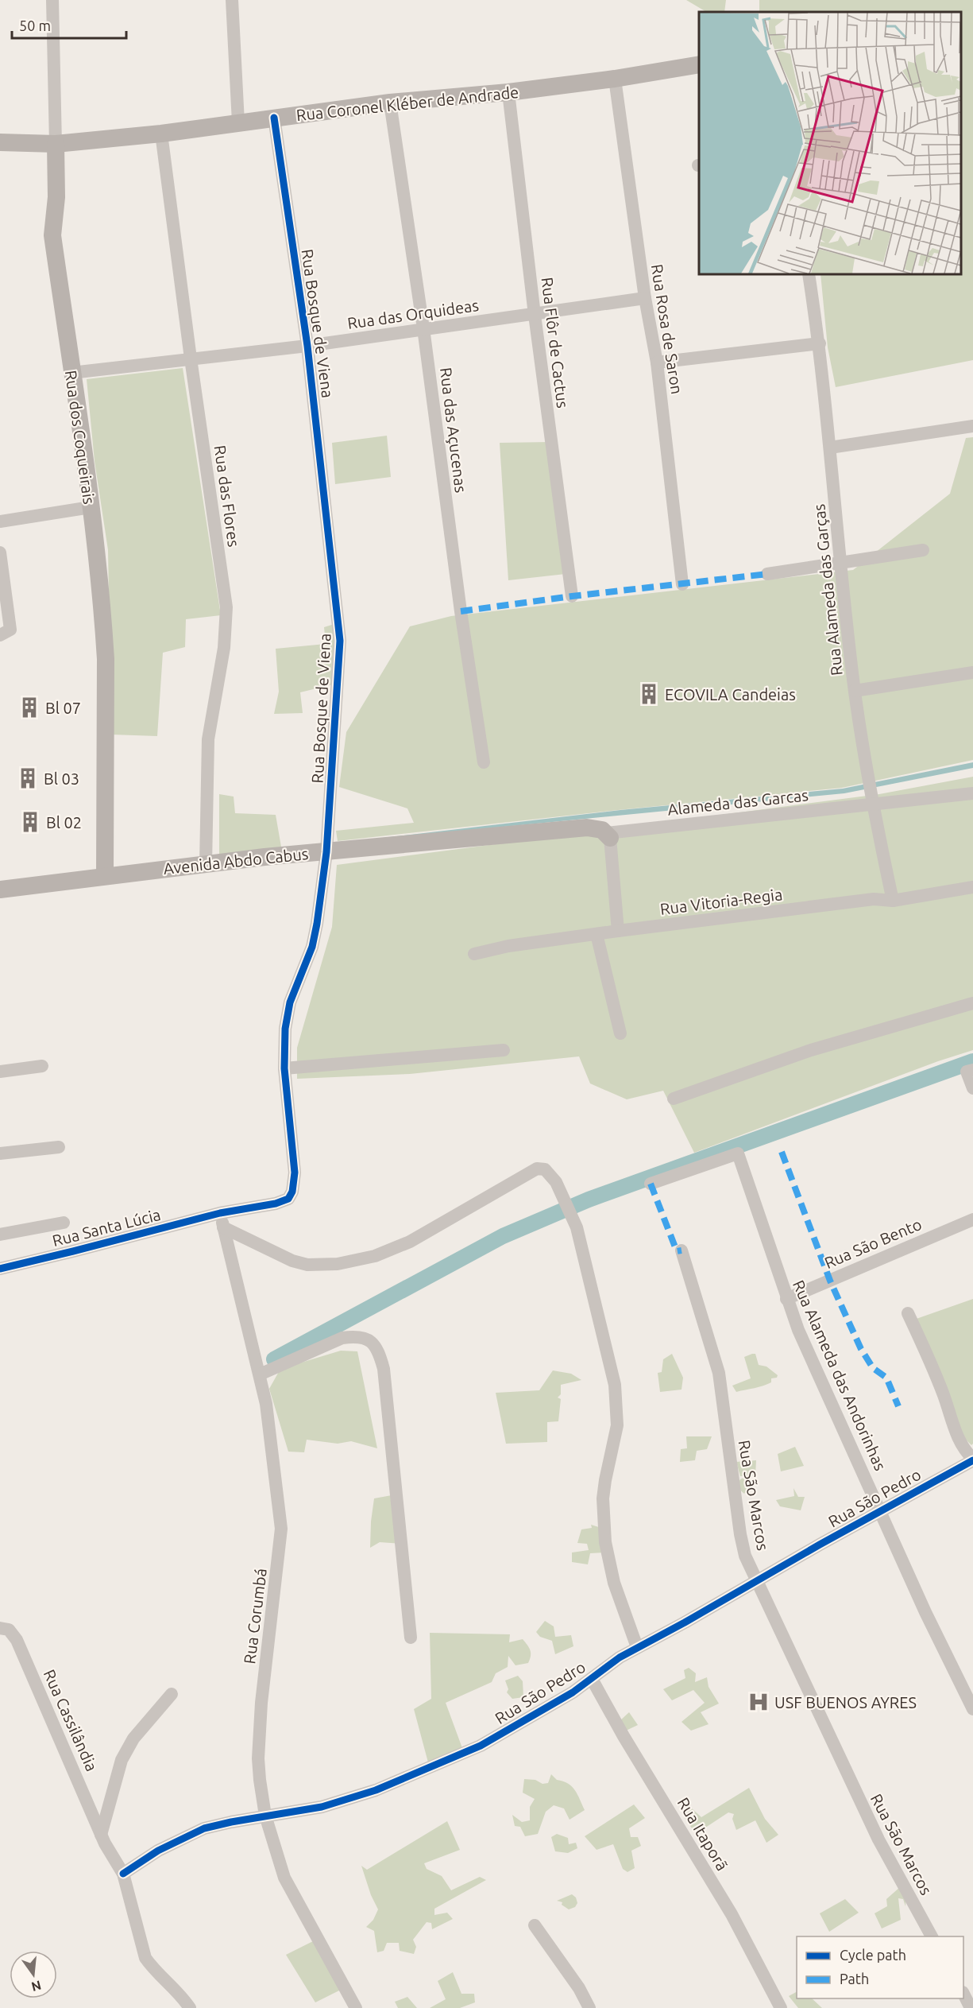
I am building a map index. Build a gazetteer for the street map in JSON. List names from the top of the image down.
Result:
{
  "streets": {
    "main road": ["Rua Coronel Kléber de Andrade", "Rua dos Coqueirais", "Avenida Abdo Cabus"],
    "street": [
      "Rua das Orquideas",
      "Rua Bosque de Viena",
      "Rua Rosa de Saron",
      "Rua Flôr de Cactus",
      "Rua das Açucenas",
      "Rua das Flores",
      "Rua Alameda das Garças",
      "Alameda das Garcas",
      "Rua Vitoria-Regia",
      "Rua Santa Lúcia",
      "Rua São Bento",
      "Rua Alameda das Andorinhas",
      "Rua São Marcos",
      "Rua São Pedro",
      "Rua Corumbá",
      "Rua Cassilândia",
      "Rua Itaporã"
    ]
  },
  "crossings": [
    ["Rua Coronel Kléber de Andrade", "Rua Bosque de Viena"],
    ["Rua Coronel Kléber de Andrade", "Rua Rosa de Saron"],
    ["Rua Coronel Kléber de Andrade", "Rua Flôr de Cactus"],
    ["Rua Coronel Kléber de Andrade", "Rua das Açucenas"],
    ["Rua Coronel Kléber de Andrade", "Rua dos Coqueirais"],
    ["Rua Coronel Kléber de Andrade", "Rua das Flores"],
    ["Rua das Orquideas", "Rua Bosque de Viena"],
    ["Rua das Orquideas", "Rua Rosa de Saron"],
    ["Rua das Orquideas", "Rua Flôr de Cactus"],
    ["Rua das Orquideas", "Rua das Açucenas"],
    ["Rua das Orquideas", "Rua dos Coqueirais"],
    ["Rua das Orquideas", "Rua das Flores"],
    ["Rua Bosque de Viena", "Avenida Abdo Cabus"],
    ["Rua Bosque de Viena", "Rua Santa Lúcia"],
    ["Rua Bosque de Viena", "Rua Corumbá"],
    ["Rua dos Coqueirais", "Avenida Abdo Cabus"],
    ["Rua das Flores", "Avenida Abdo Cabus"],
    ["Rua Alameda das Garças", "Alameda das Garcas"],
    ["Rua Alameda das Garças", "Rua Vitoria-Regia"],
    ["Alameda das Garcas", "Avenida Abdo Cabus"],
    ["Rua Santa Lúcia", "Rua Corumbá"],
    ["Rua São Bento", "Rua Alameda das Andorinhas"],
    ["Rua Alameda das Andorinhas", "Rua São Pedro"],
    ["Rua São Marcos", "Rua São Pedro"],
    ["Rua São Pedro", "Rua Corumbá"],
    ["Rua São Pedro", "Rua Cassilândia"],
    ["Rua São Pedro", "Rua Itaporã"]
  ],
  "places": {
    "building": [
      "ECOVILA Candeias",
      "Bl 07",
      "Bl 03",
      "Bl 02"
    ],
    "hospital": ["USF BUENOS AYRES"]
  },
  "legend": ["Cycle path", "Path"],
  "scale_bar": "50 m",
  "north": "bottom"
}
